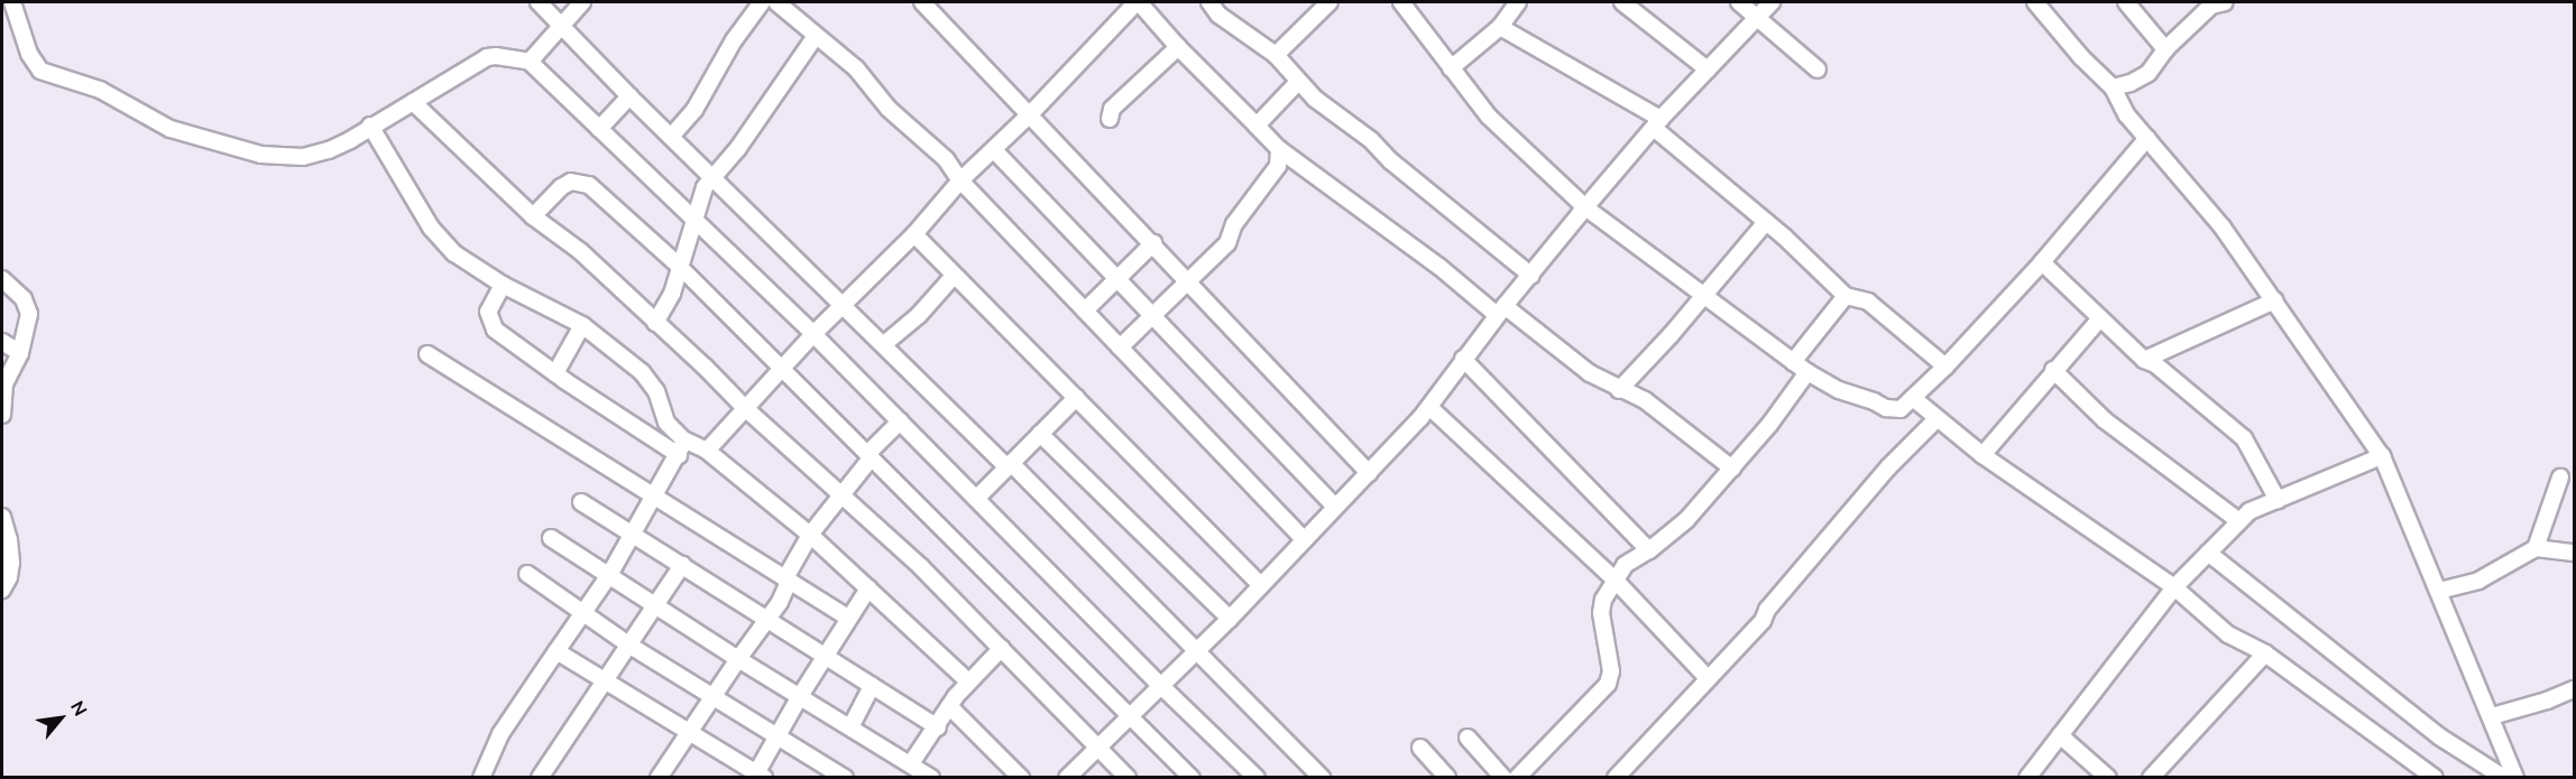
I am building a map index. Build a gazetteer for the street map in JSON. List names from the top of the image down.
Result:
{
  "north": "top right"
}
